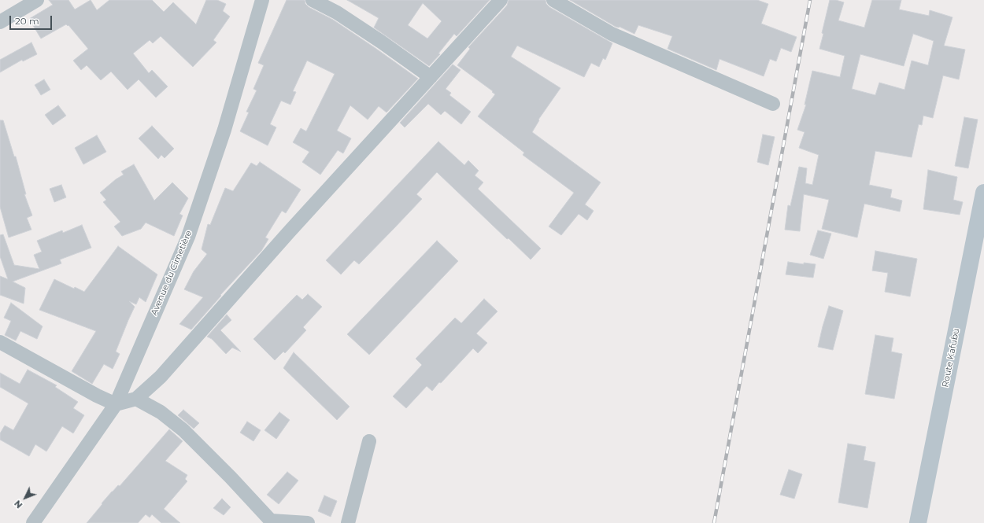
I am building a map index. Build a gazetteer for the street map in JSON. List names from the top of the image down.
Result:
{
  "streets": {
    "main road": ["Route Kafubu"],
    "street": ["Avenue du Cimetière"]
  },
  "scale_bar": "20 m",
  "north": "bottom left"
}
